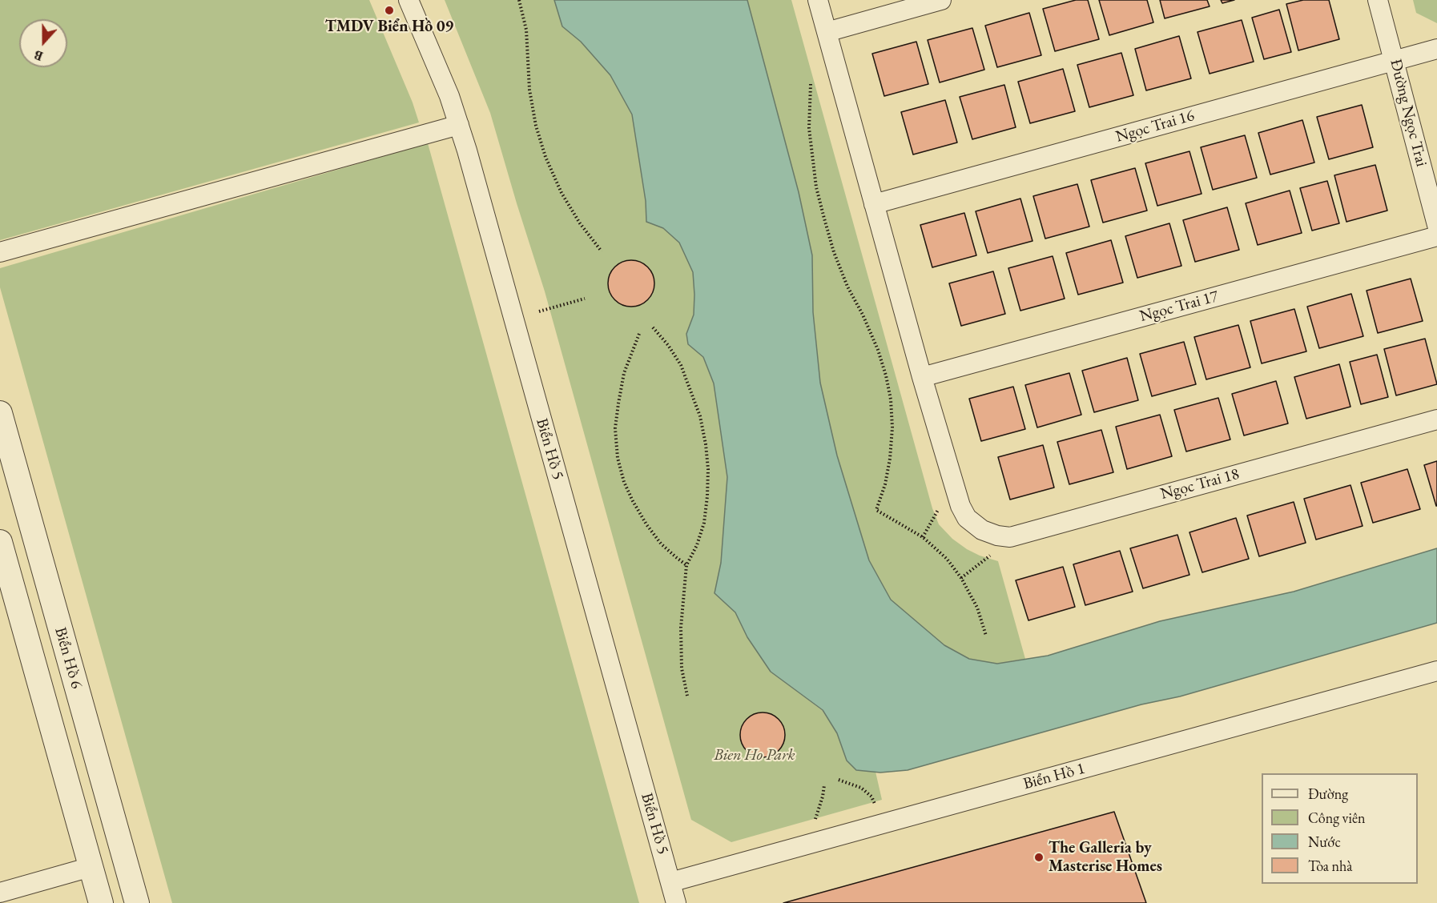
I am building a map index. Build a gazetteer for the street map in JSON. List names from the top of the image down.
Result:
{
  "streets": {
    "street": [
      "Đường Ngọc Trai",
      "Ngọc Trai 16",
      "Ngọc Trai 17",
      "Biển Hồ 5",
      "Ngọc Trai 18",
      "Biển Hồ 6",
      "Biển Hồ 1"
    ]
  },
  "crossings": [
    ["Đường Ngọc Trai", "Ngọc Trai 16"],
    ["Ngọc Trai 17", "Ngọc Trai 18"],
    ["Biển Hồ 5", "Biển Hồ 1"]
  ],
  "parks": ["Bien Ho Park"],
  "places": ["TMDV Biển Hồ 09", "The Galleria by Masterise Homes"],
  "legend": [
    "Đường",
    "Công viên",
    "Nước",
    "Tòa nhà"
  ],
  "north": "bottom"
}
